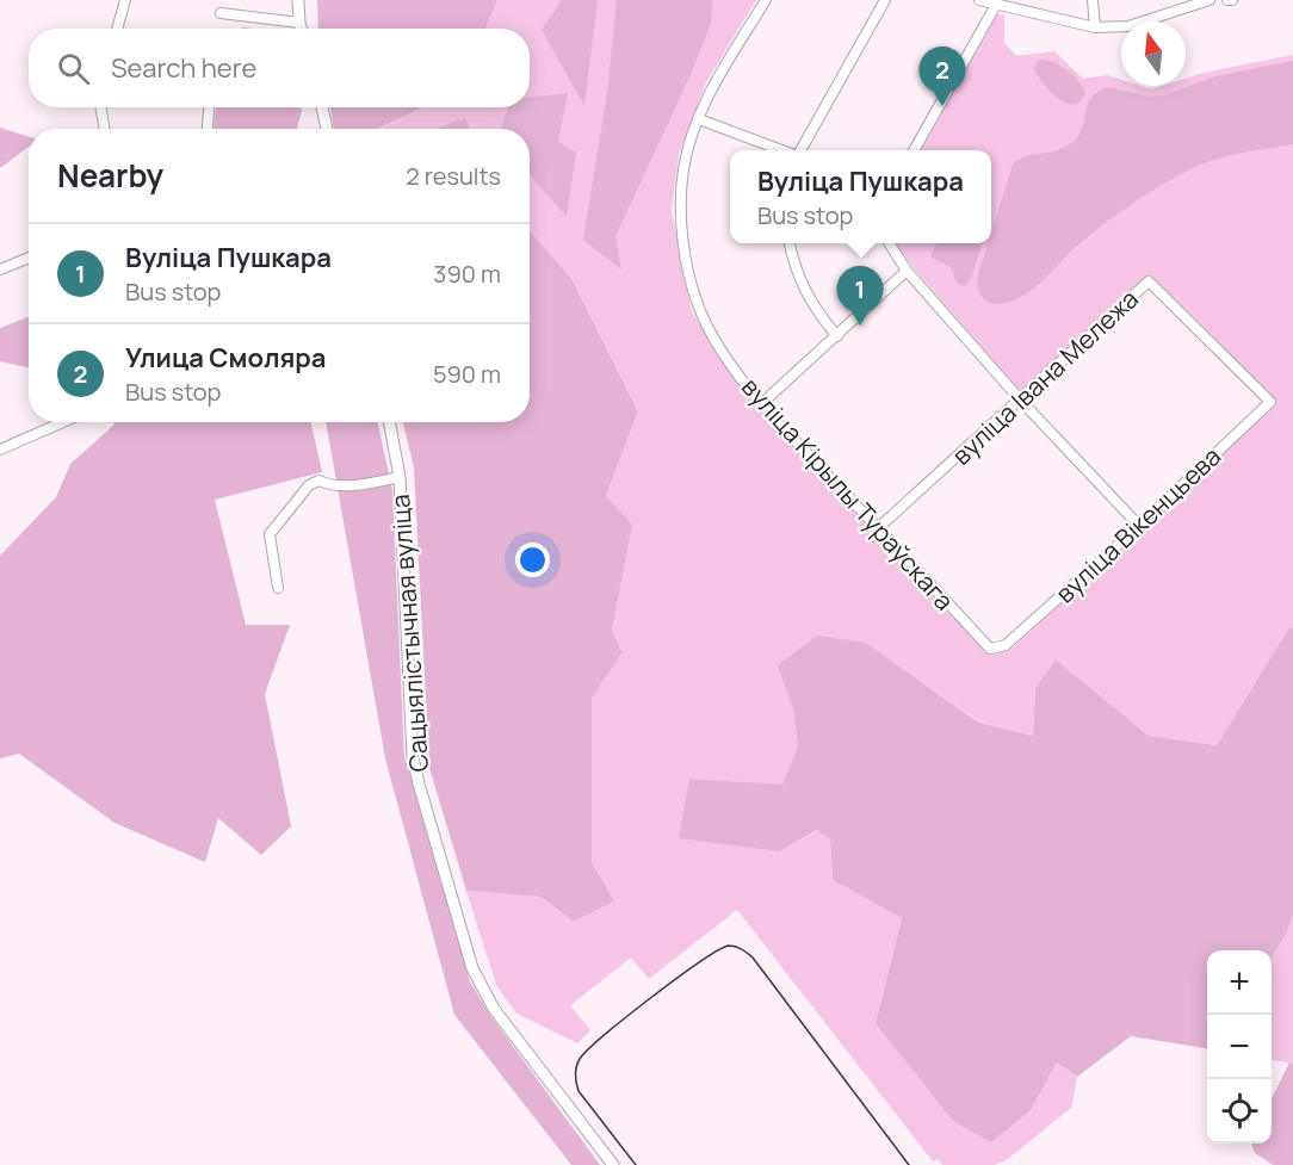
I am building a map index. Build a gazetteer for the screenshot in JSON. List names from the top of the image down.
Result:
{
  "streets": {
    "main road": ["Сацыялістычная вуліца"],
    "street": ["вуліца Івана Мележа", "вуліца Кірылы Тураўскага", "вуліца Вікенцьева"]
  },
  "crossings": [
    ["вуліца Івана Мележа", "вуліца Кірылы Тураўскага"],
    ["вуліца Івана Мележа", "вуліца Вікенцьева"],
    ["вуліца Кірылы Тураўскага", "вуліца Вікенцьева"]
  ],
  "north": "top",
  "page": {
    "search": "Search here",
    "pins": ["2", "1"],
    "heading": ["Nearby", "2 results"],
    "popup": ["Вуліца Пушкара", "Bus stop"],
    "list": [
      {
        "mark": "1",
        "name": "Вуліца Пушкара",
        "note": "Bus stop",
        "value": "390 m"
      },
      {
        "mark": "2",
        "name": "Улица Смоляра",
        "note": "Bus stop",
        "value": "590 m"
      }
    ],
    "map_buttons": ["+", "−"]
  }
}
